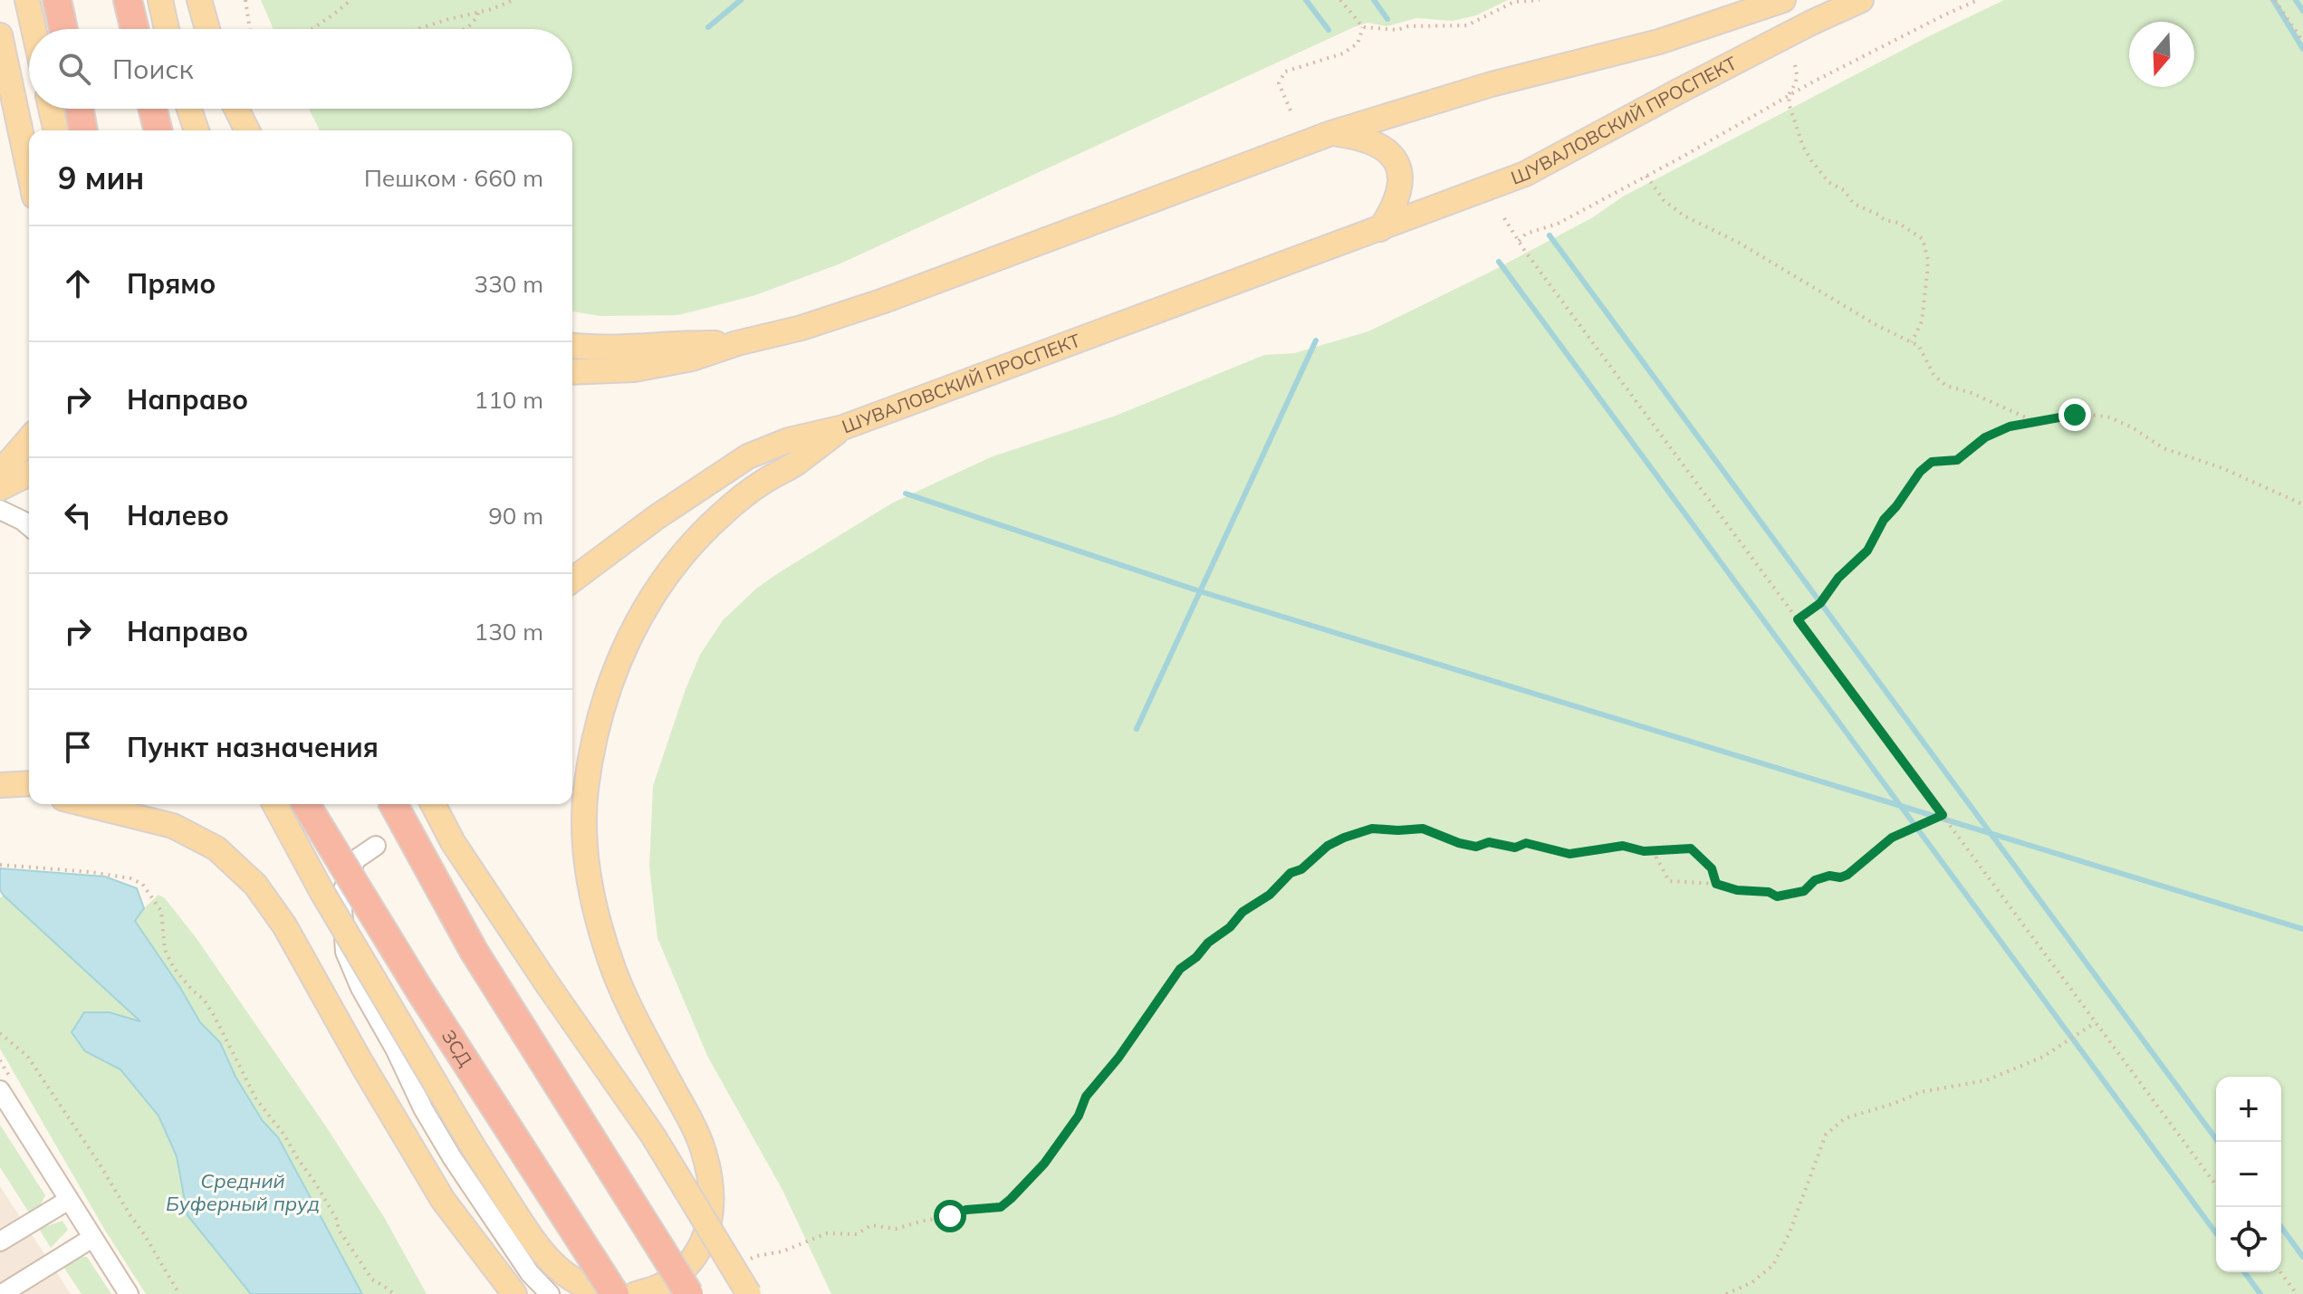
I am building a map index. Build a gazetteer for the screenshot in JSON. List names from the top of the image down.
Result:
{
  "streets": {
    "highway": ["ЗСД"],
    "main road": ["ШУВАЛОВСКИЙ ПРОСПЕКТ"]
  },
  "water": ["Средний Буферный пруд"],
  "north": "bottom",
  "page": {
    "search": "Поиск",
    "heading": ["9 мин", "Пешком · 660 m"],
    "list": [
      ["Прямо", "330 m"],
      ["Направо", "110 m"],
      ["Налево", "90 m"],
      ["Направо", "130 m"],
      "Пункт назначения"
    ],
    "map_buttons": ["+", "−"]
  }
}
